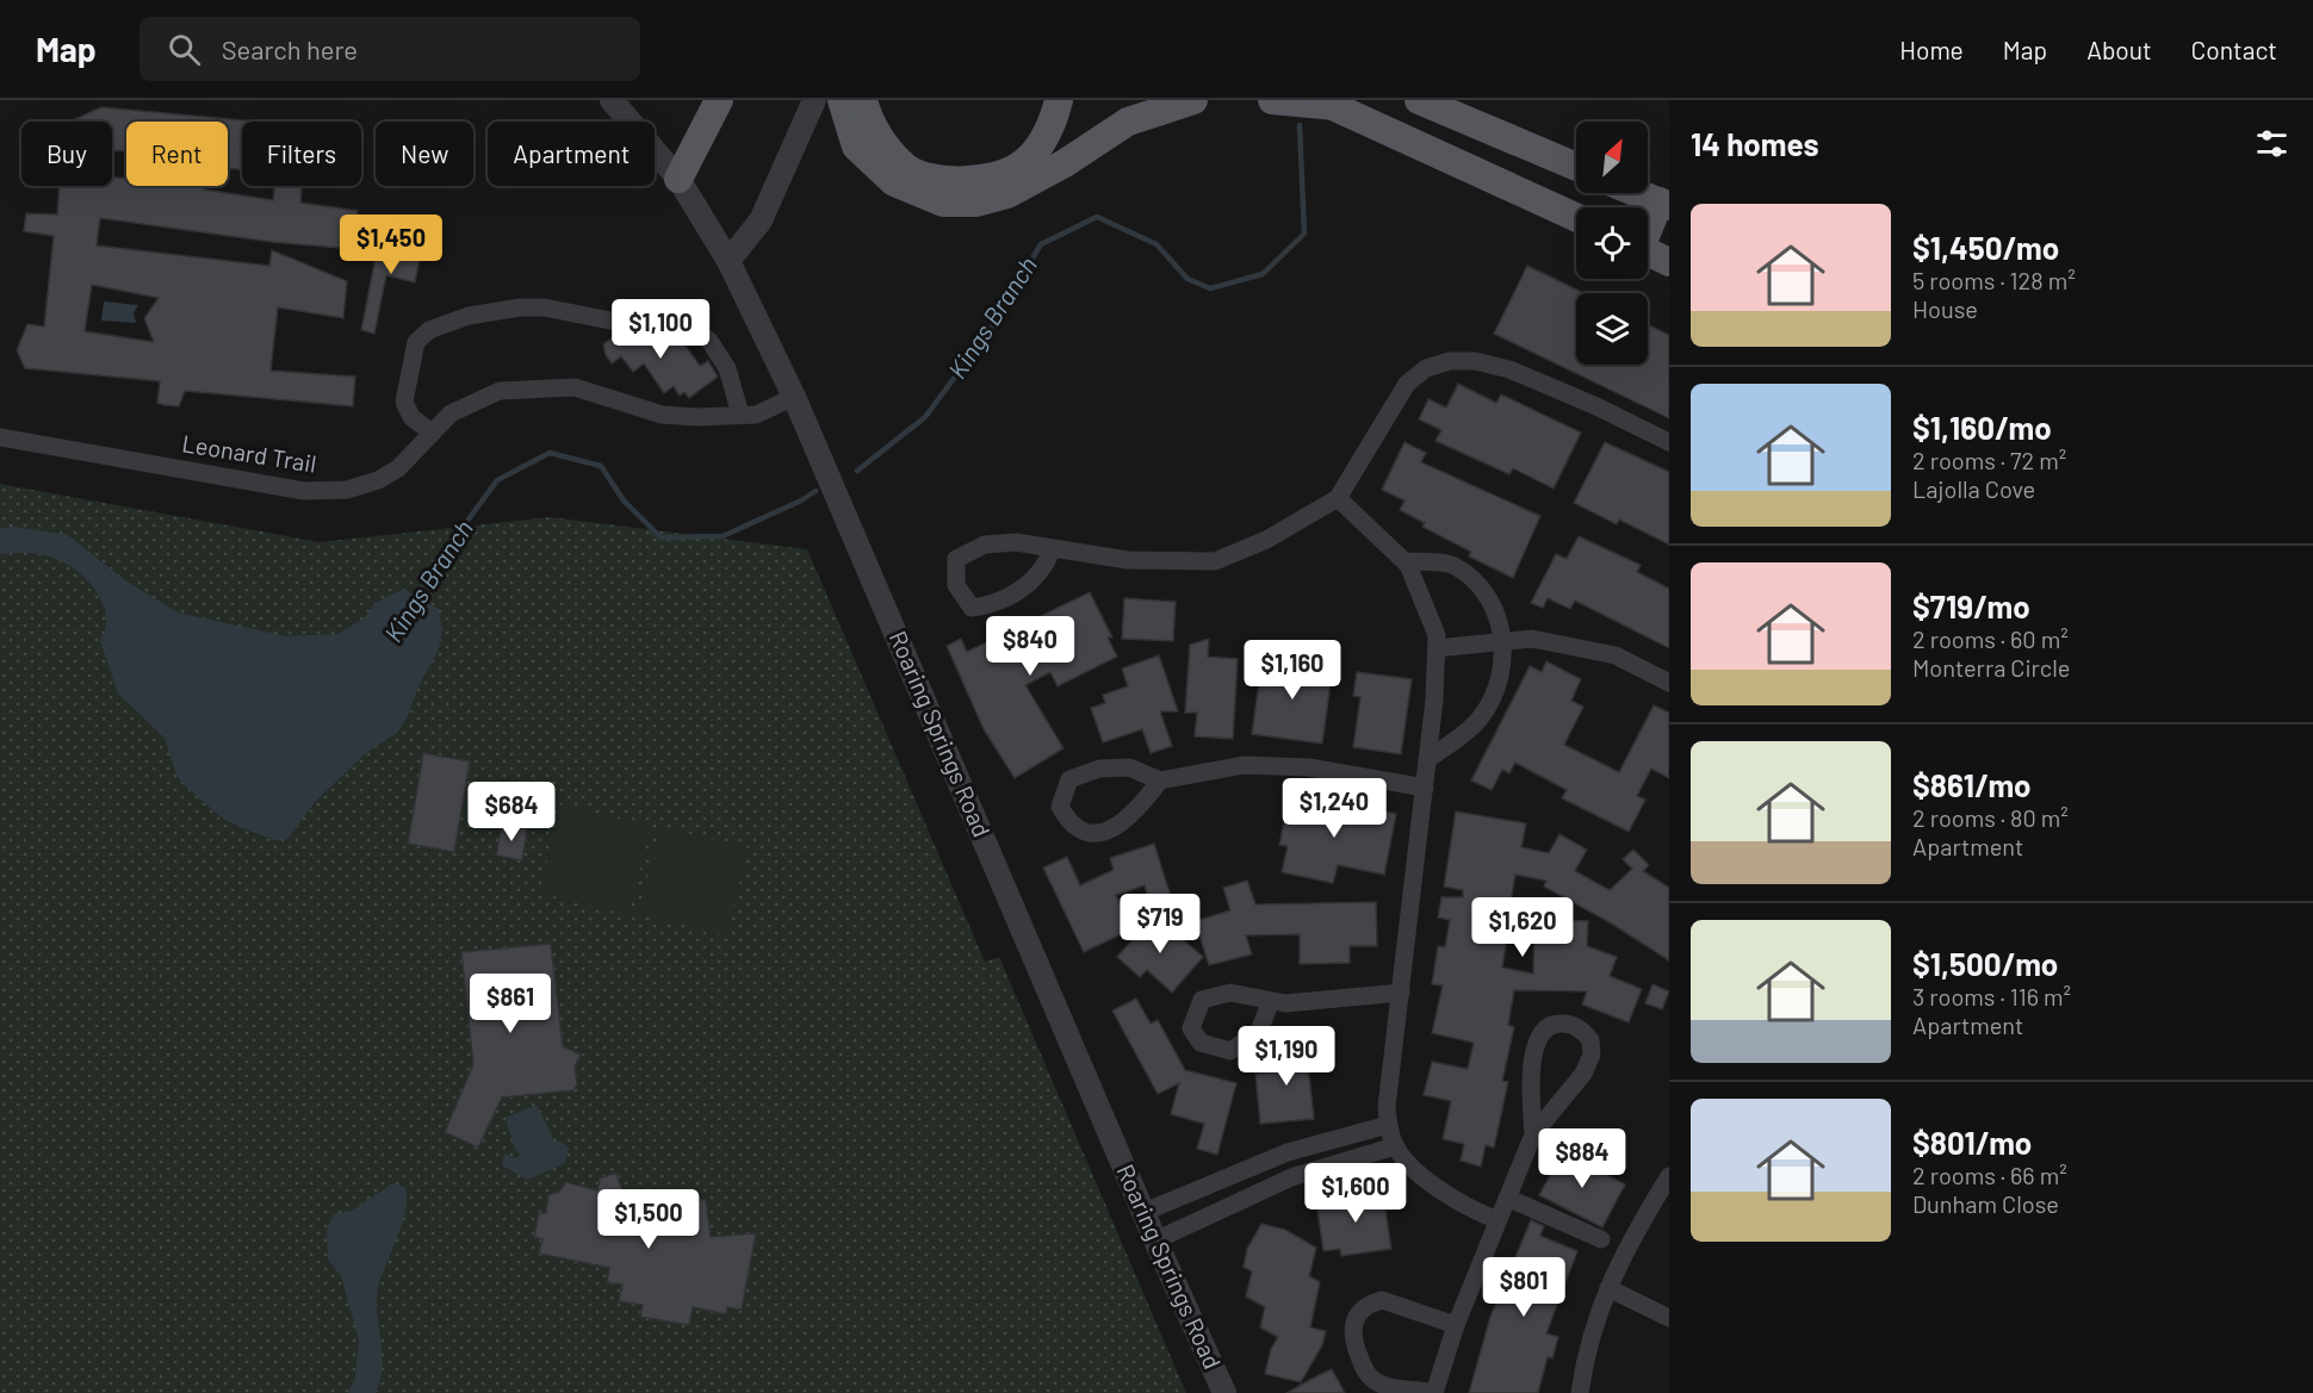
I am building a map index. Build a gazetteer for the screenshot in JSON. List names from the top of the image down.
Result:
{
  "streets": {
    "street": ["Leonard Trail", "Roaring Springs Road"]
  },
  "crossings": [
    ["Leonard Trail", "Roaring Springs Road"]
  ],
  "water": ["Kings Branch"],
  "north": "top right",
  "page": {
    "header": "Map",
    "search": "Search here",
    "nav": [
      "Home",
      "Map",
      "About",
      "Contact"
    ],
    "heading": "14 homes",
    "chip": [
      "Buy",
      "Rent",
      "Filters",
      "New",
      "Apartment"
    ],
    "list": [
      {
        "name": "$1,450/mo",
        "note": "5 rooms · 128 m² · House"
      },
      {
        "name": "$1,160/mo",
        "note": "2 rooms · 72 m² · Lajolla Cove"
      },
      {
        "name": "$719/mo",
        "note": "2 rooms · 60 m² · Monterra Circle"
      },
      {
        "name": "$861/mo",
        "note": "2 rooms · 80 m² · Apartment"
      },
      {
        "name": "$1,500/mo",
        "note": "3 rooms · 116 m² · Apartment"
      },
      {
        "name": "$801/mo",
        "note": "2 rooms · 66 m² · Dunham Close"
      }
    ],
    "price": [
      "$1,450",
      "$1,100",
      "$840",
      "$1,160",
      "$1,240",
      "$684",
      "$719",
      "$1,620",
      "$861",
      "$1,190",
      "$884",
      "$1,600",
      "$1,500",
      "$801"
    ]
  }
}
